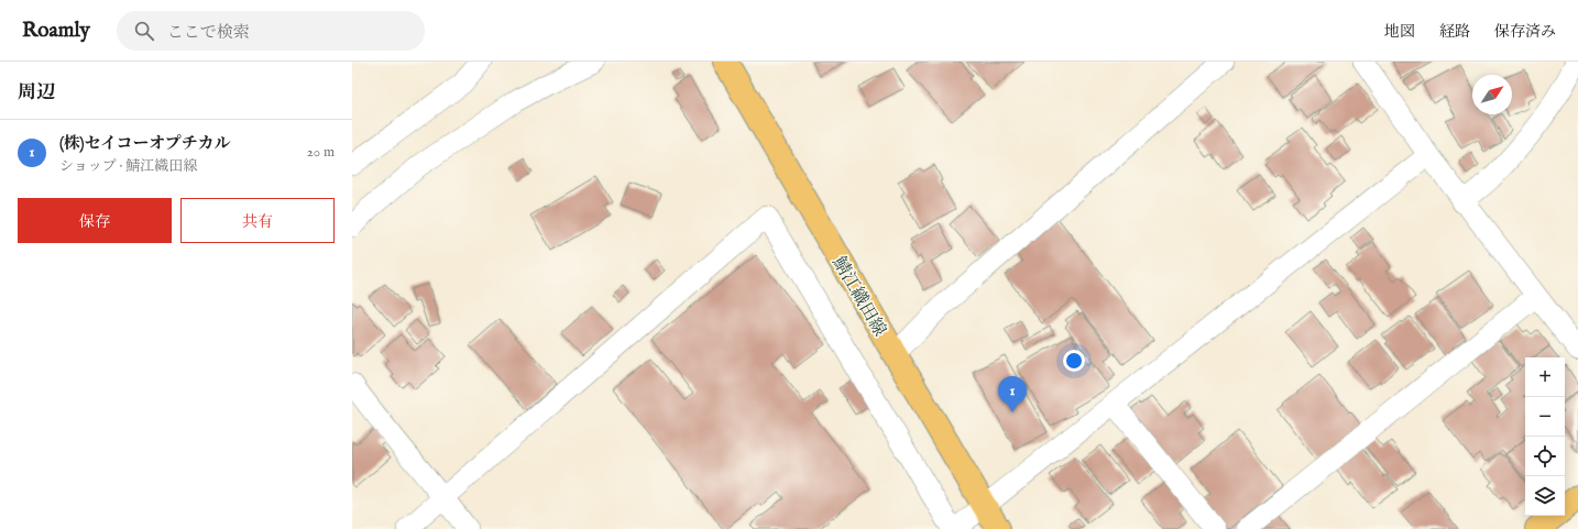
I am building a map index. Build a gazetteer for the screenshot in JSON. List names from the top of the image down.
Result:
{
  "streets": {
    "main road": ["鯖江織田線"]
  },
  "north": "top right",
  "page": {
    "header": "Roamly",
    "search": "ここで検索",
    "nav": ["地図", "経路", "保存済み"],
    "heading": "周辺",
    "list": [
      {
        "mark": "1",
        "name": "(株)セイコーオプチカル",
        "note": "ショップ · 鯖江織田線",
        "value": "20 m"
      }
    ],
    "buttons": ["保存", "共有"],
    "map_buttons": ["+", "−"],
    "pins": "1"
  }
}
